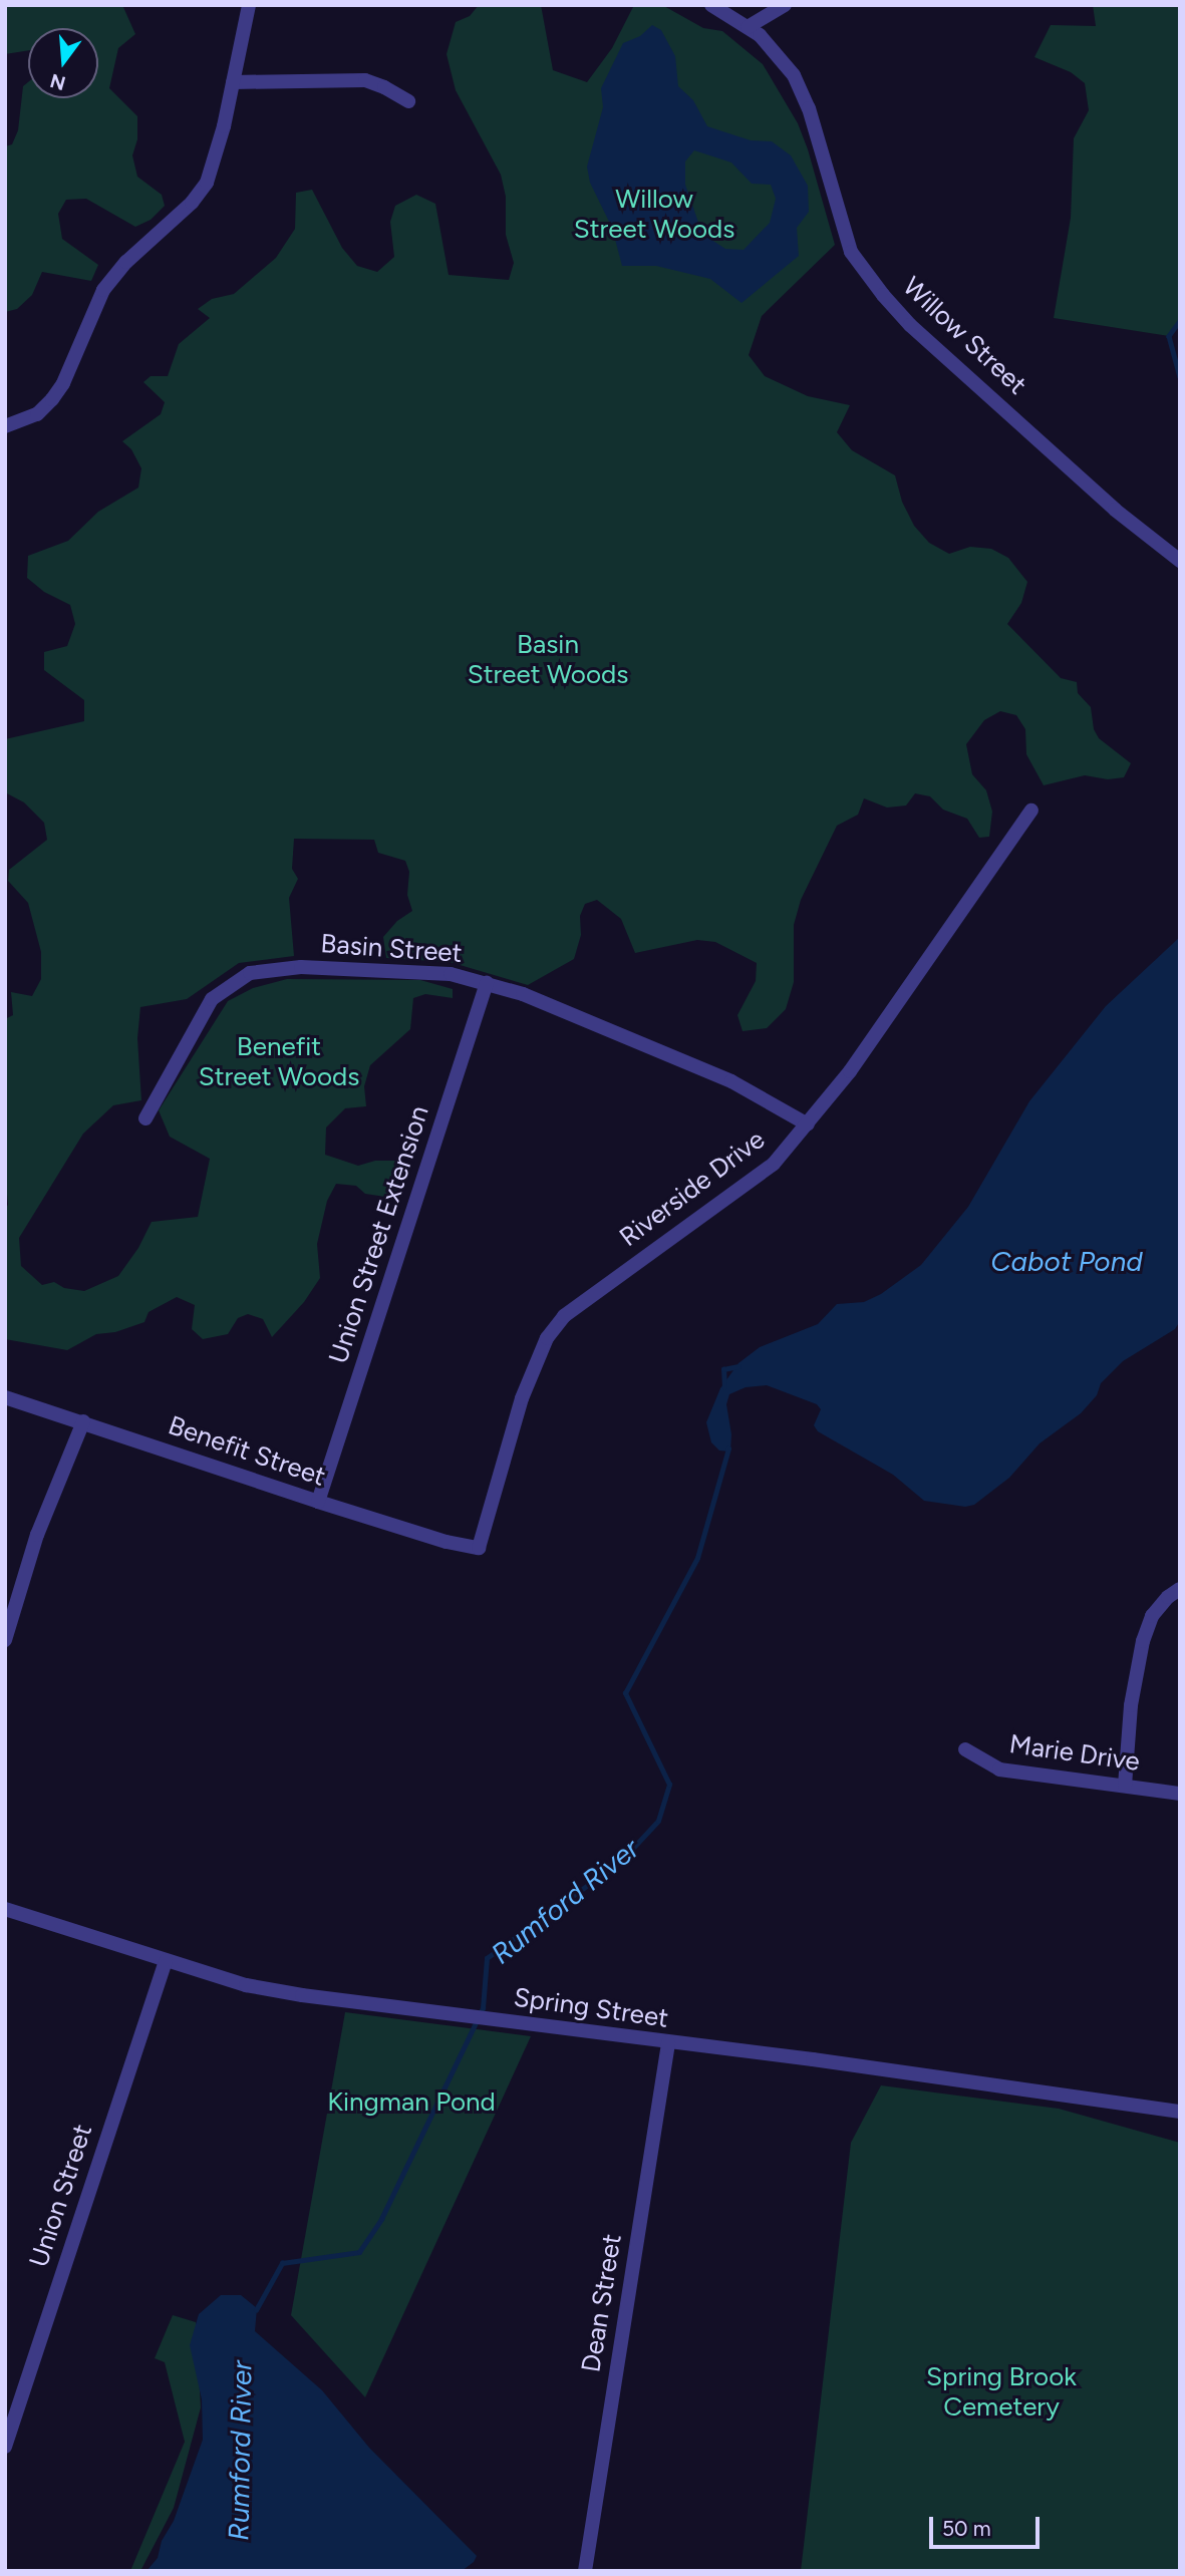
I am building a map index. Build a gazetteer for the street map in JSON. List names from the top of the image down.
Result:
{
  "streets": {
    "street": [
      "Willow Street",
      "Basin Street",
      "Riverside Drive",
      "Union Street Extension",
      "Benefit Street",
      "Marie Drive",
      "Spring Street",
      "Union Street",
      "Dean Street"
    ]
  },
  "crossings": [
    ["Basin Street", "Riverside Drive"],
    ["Basin Street", "Union Street Extension"],
    ["Riverside Drive", "Benefit Street"],
    ["Union Street Extension", "Benefit Street"],
    ["Spring Street", "Union Street"],
    ["Spring Street", "Dean Street"]
  ],
  "water": ["Cabot Pond", "Rumford River"],
  "parks": [
    "Willow Street Woods",
    "Basin Street Woods",
    "Benefit Street Woods",
    "Kingman Pond",
    "Spring Brook Cemetery"
  ],
  "scale_bar": "50 m",
  "north": "bottom"
}
